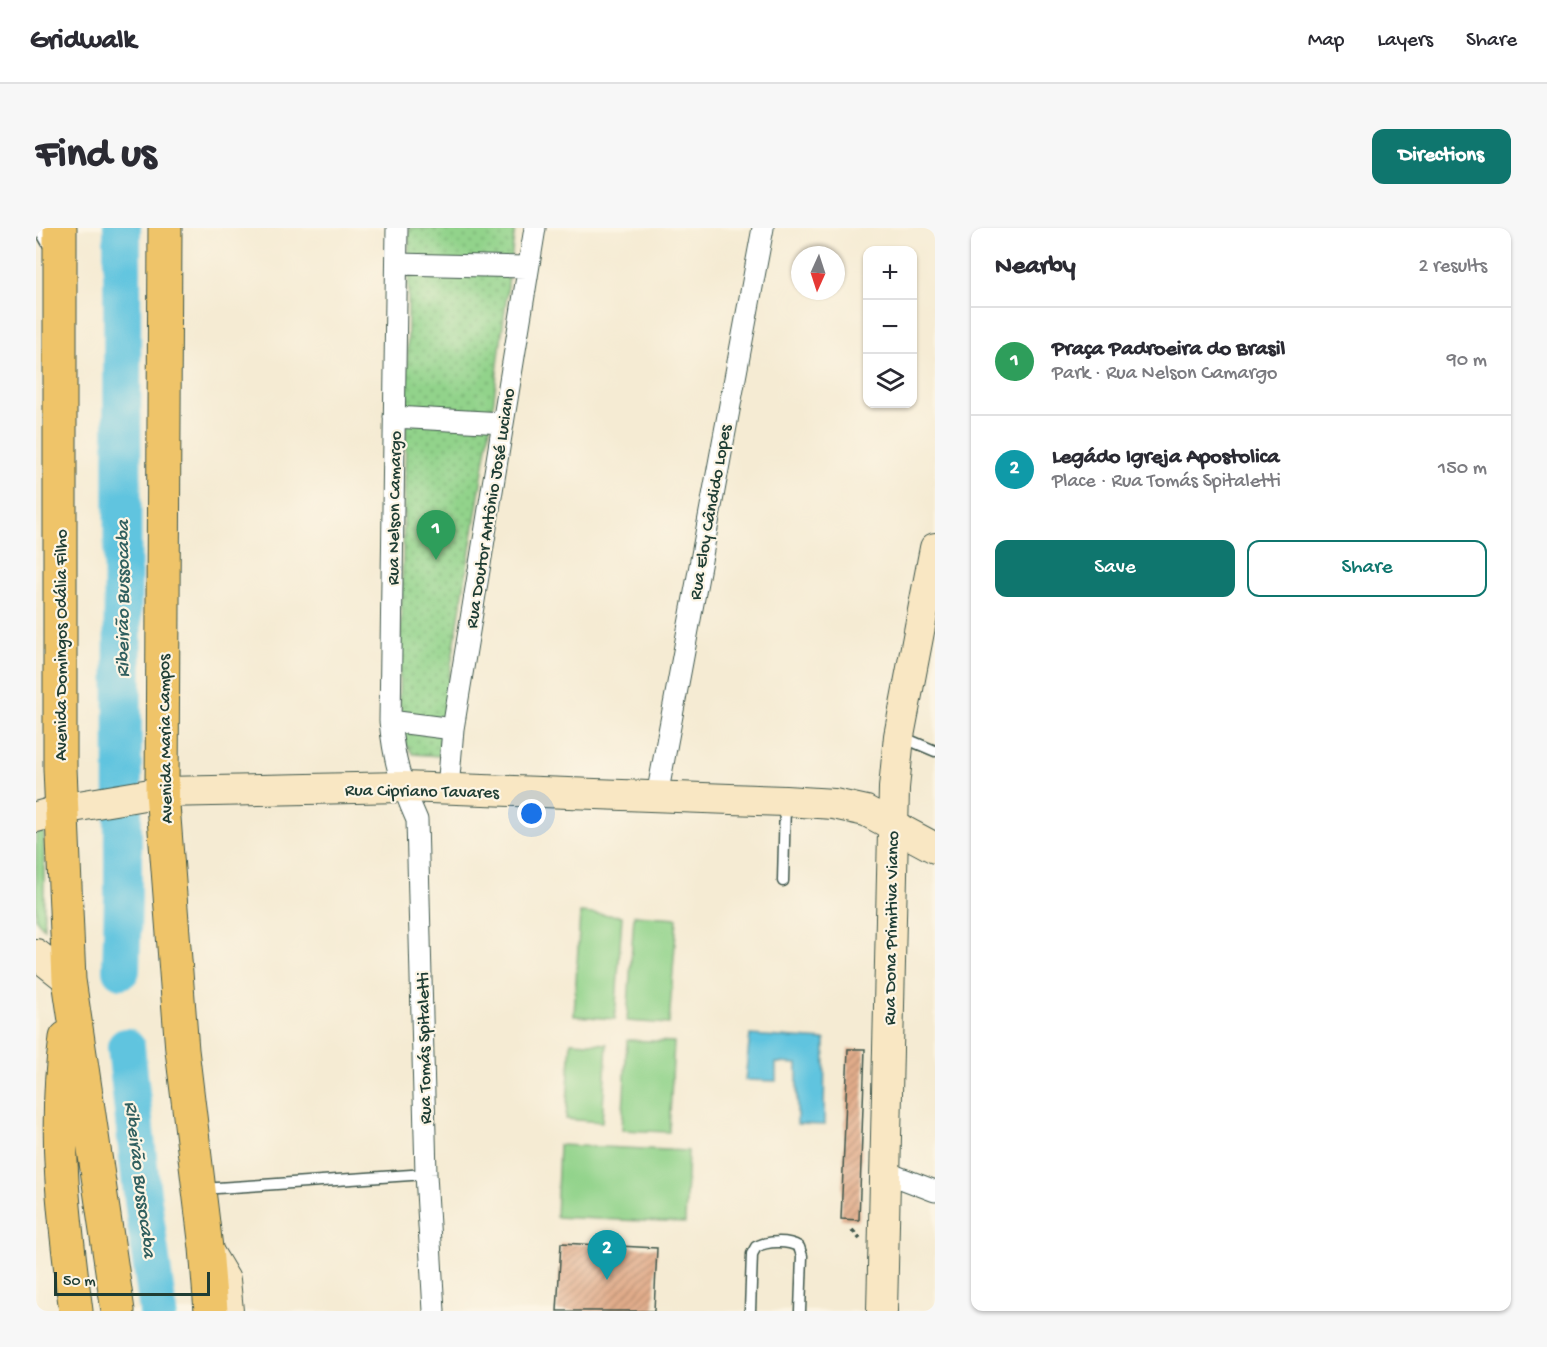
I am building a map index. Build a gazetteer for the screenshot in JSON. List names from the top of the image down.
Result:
{
  "streets": {
    "main road": [
      "Avenida Domingos Odália Filho",
      "Avenida Maria Campos",
      "Rua Cipriano Tavares",
      "Rua Dona Primitiva Vianco"
    ],
    "street": [
      "Rua Nelson Camargo",
      "Rua Doutor Antônio José Luciano",
      "Rua Eloy Cândido Lopes",
      "Rua Tomás Spitaletti"
    ]
  },
  "crossings": [
    ["Rua Nelson Camargo", "Rua Cipriano Tavares"],
    ["Rua Nelson Camargo", "Rua Tomás Spitaletti"],
    ["Rua Doutor Antônio José Luciano", "Rua Cipriano Tavares"],
    ["Rua Eloy Cândido Lopes", "Rua Cipriano Tavares"],
    ["Avenida Domingos Odália Filho", "Rua Cipriano Tavares"],
    ["Avenida Maria Campos", "Rua Cipriano Tavares"],
    ["Rua Cipriano Tavares", "Rua Dona Primitiva Vianco"],
    ["Rua Cipriano Tavares", "Rua Tomás Spitaletti"]
  ],
  "water": ["Ribeirão Bussocaba"],
  "scale_bar": "50 m",
  "north": "bottom",
  "page": {
    "header": "Gridwalk",
    "nav": ["Map", "Layers", "Share"],
    "buttons": [
      "Directions",
      ["Save", "Share"]
    ],
    "title": "Find us",
    "heading": ["Nearby", "2 results"],
    "map_buttons": ["+", "−"],
    "list": [
      {
        "mark": "1",
        "name": "Praça Padroeira do Brasil",
        "note": "Park · Rua Nelson Camargo",
        "value": "90 m"
      },
      {
        "mark": "2",
        "name": "Legádo Igreja Apostolica",
        "note": "Place · Rua Tomás Spitaletti",
        "value": "150 m"
      }
    ],
    "pins": ["1", "2"],
    "scale": "50 m"
  }
}
